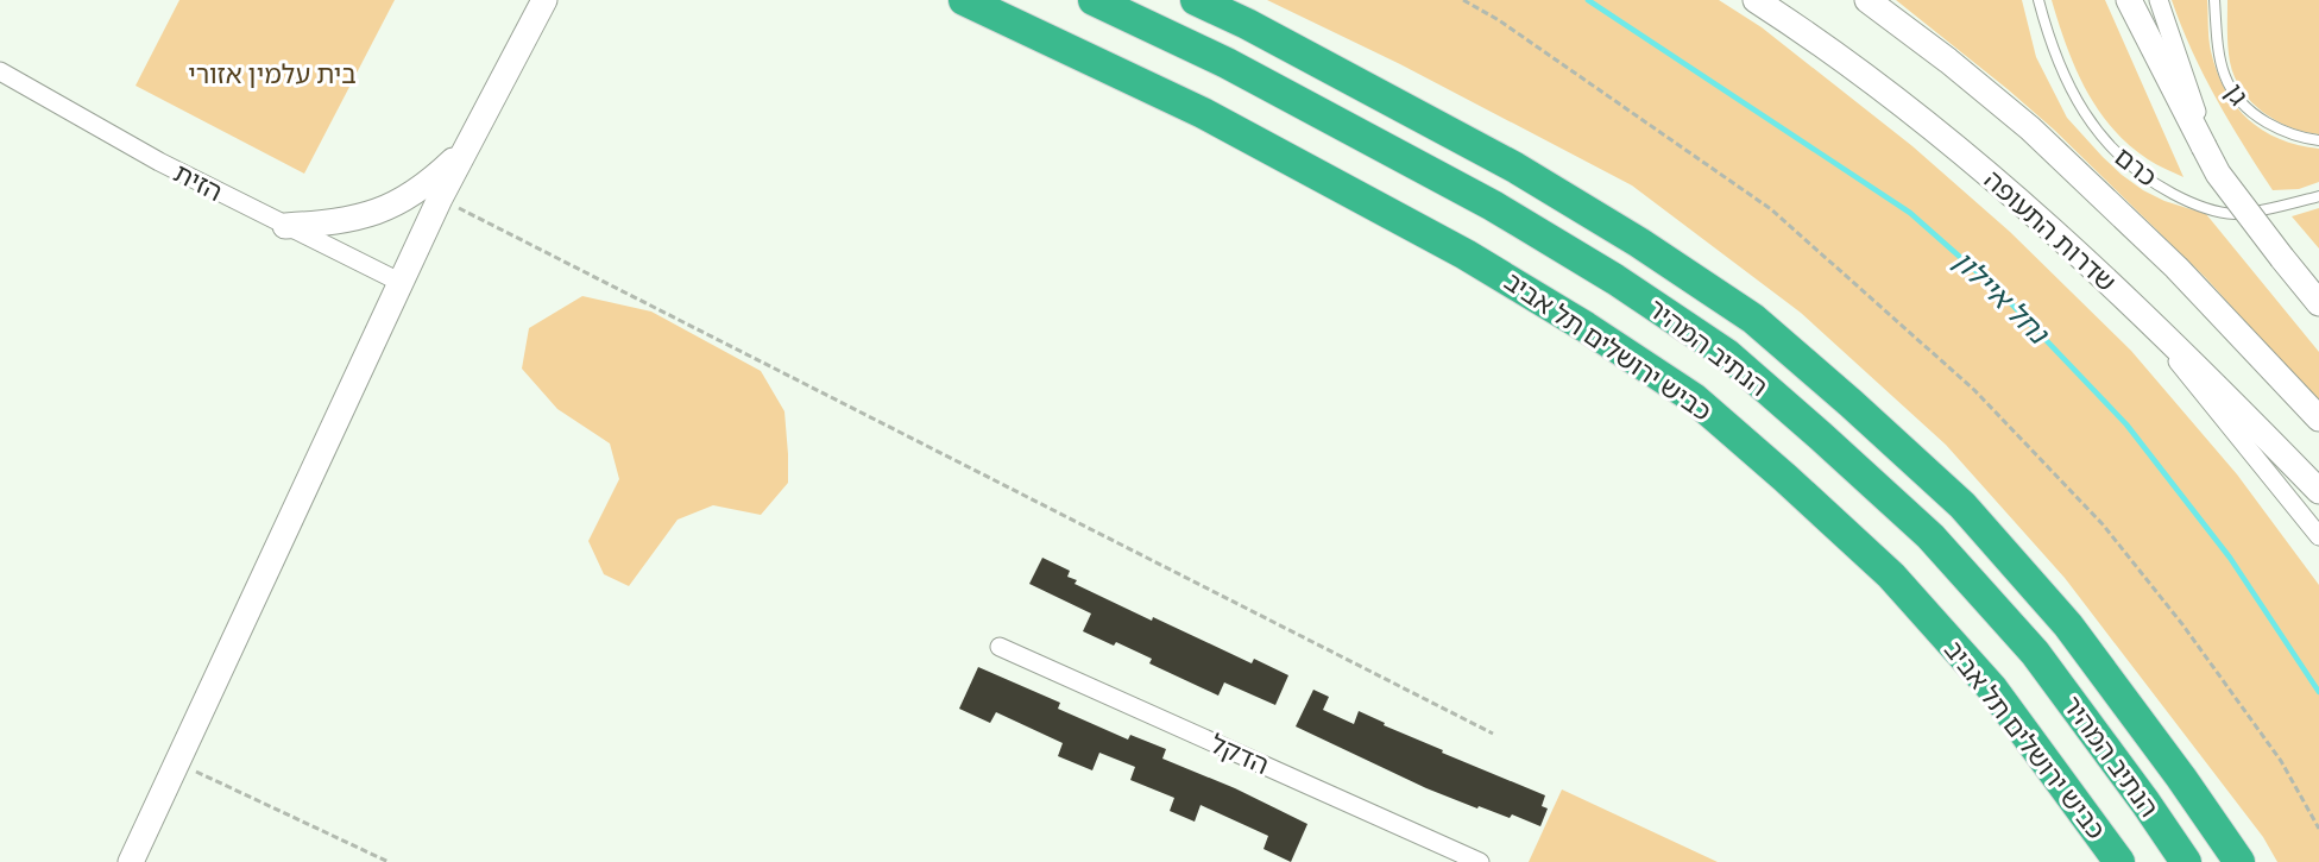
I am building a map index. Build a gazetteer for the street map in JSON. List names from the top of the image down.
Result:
{
  "streets": {
    "highway": ["כביש ירושלים תל אביב", "הנתיב המהיר"],
    "main road": ["שדרות התעופה"],
    "street": ["הזית", "הדקל"],
    "lane": ["גן", "כרם"]
  },
  "water": ["נחל איילון"],
  "parks": ["בית עלמין אזורי"]
}
